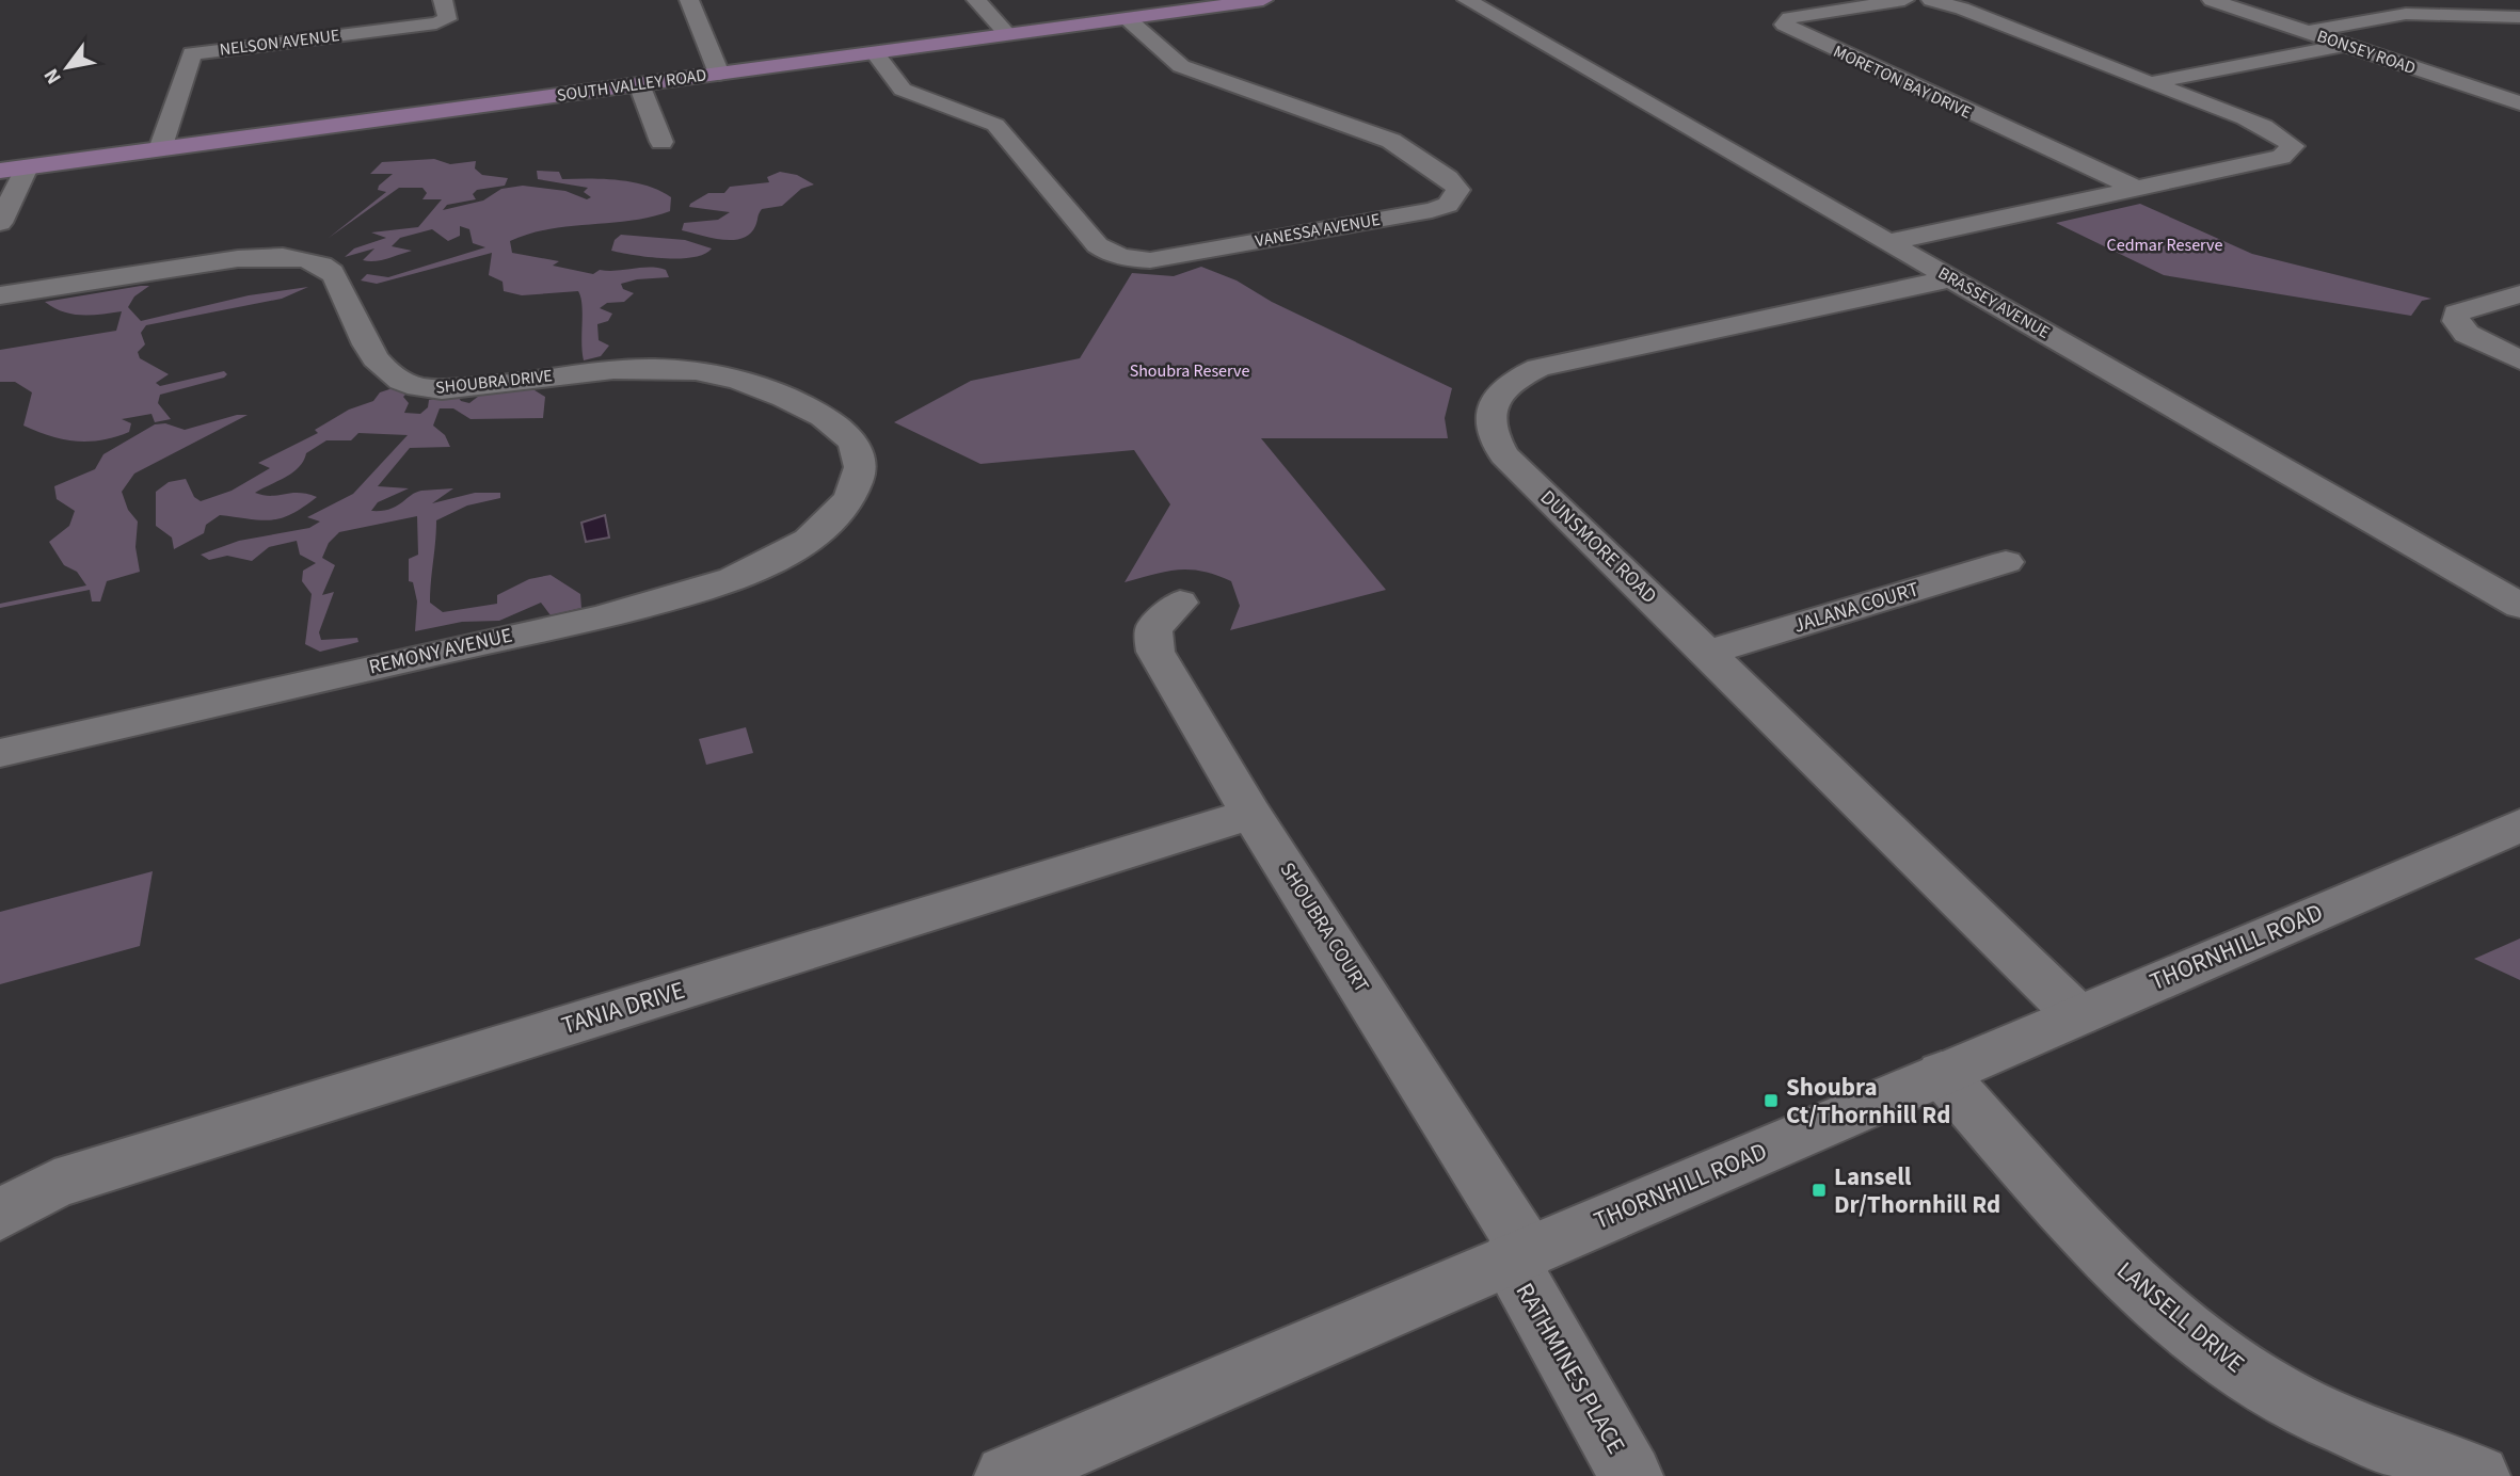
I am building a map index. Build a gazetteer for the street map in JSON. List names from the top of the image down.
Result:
{
  "streets": {
    "main road": ["SOUTH VALLEY ROAD"],
    "street": [
      "NELSON AVENUE",
      "BONSEY ROAD",
      "MORETON BAY DRIVE",
      "VANESSA AVENUE",
      "BRASSEY AVENUE",
      "SHOUBRA DRIVE",
      "DUNSMORE ROAD",
      "JALANA COURT",
      "REMONY AVENUE",
      "SHOUBRA COURT",
      "THORNHILL ROAD",
      "TANIA DRIVE",
      "LANSELL DRIVE",
      "RATHMINES PLACE"
    ]
  },
  "crossings": [
    ["NELSON AVENUE", "SOUTH VALLEY ROAD"],
    ["SOUTH VALLEY ROAD", "VANESSA AVENUE"],
    ["BRASSEY AVENUE", "DUNSMORE ROAD"],
    ["SHOUBRA DRIVE", "REMONY AVENUE"],
    ["DUNSMORE ROAD", "JALANA COURT"],
    ["DUNSMORE ROAD", "THORNHILL ROAD"],
    ["SHOUBRA COURT", "THORNHILL ROAD"],
    ["SHOUBRA COURT", "TANIA DRIVE"],
    ["SHOUBRA COURT", "RATHMINES PLACE"],
    ["THORNHILL ROAD", "LANSELL DRIVE"],
    ["THORNHILL ROAD", "RATHMINES PLACE"]
  ],
  "parks": ["Cedmar Reserve", "Shoubra Reserve"],
  "places": {
    "transit": ["Shoubra Ct/Thornhill Rd", "Lansell Dr/Thornhill Rd"]
  },
  "north": "bottom left"
}
